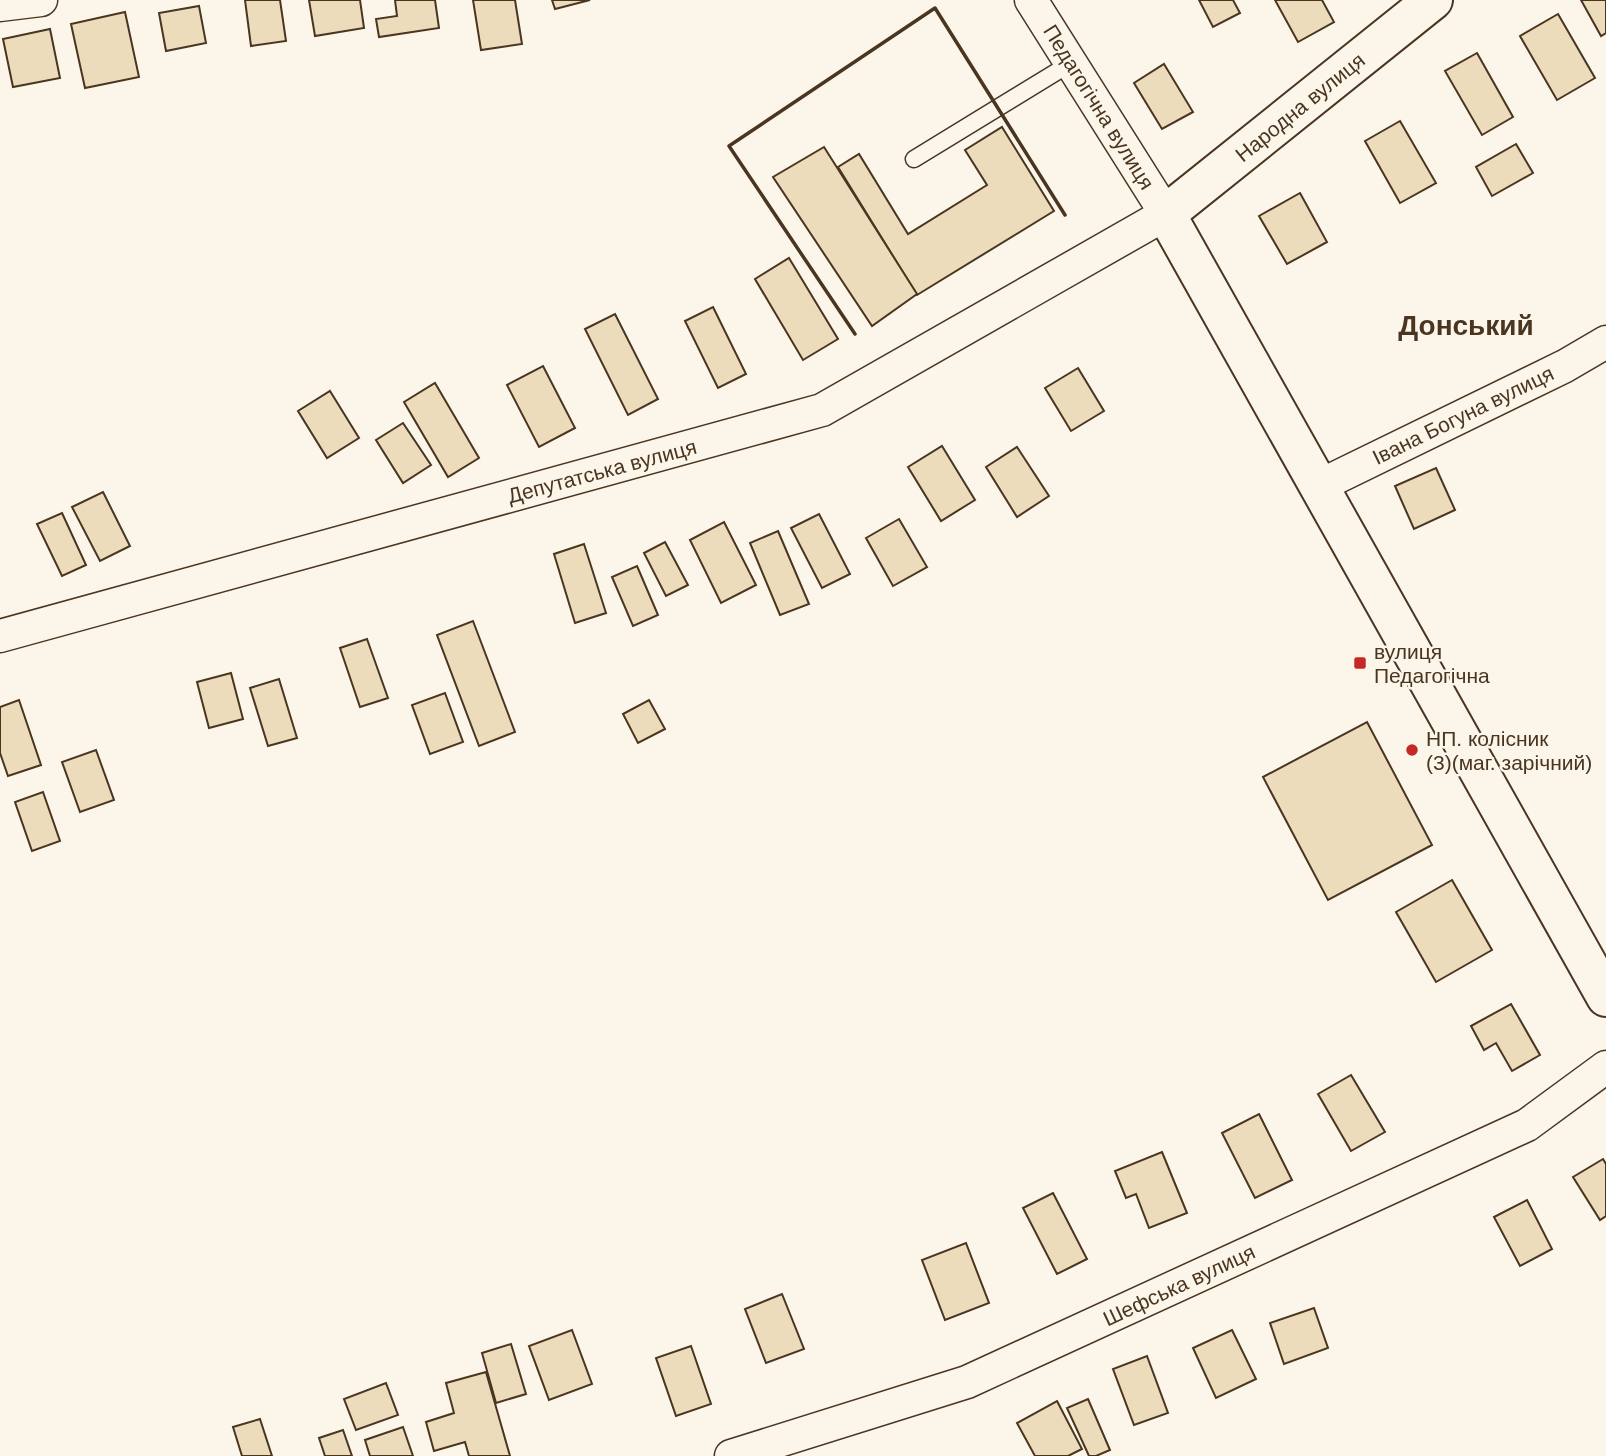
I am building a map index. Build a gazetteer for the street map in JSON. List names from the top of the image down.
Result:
{
  "streets": {
    "street": [
      "Педагогічна вулиця",
      "Народна вулиця",
      "Івана Богуна вулиця",
      "Депутатська вулиця",
      "Шефська вулиця"
    ]
  },
  "crossings": [
    ["Педагогічна вулиця", "Народна вулиця"],
    ["Педагогічна вулиця", "Депутатська вулиця"],
    ["Народна вулиця", "Депутатська вулиця"]
  ],
  "districts": ["Донський"],
  "places": {
    "transit": ["вулиця Педагогічна"],
    "other": ["НП. колісник (3)(маг. зарічний)"]
  }
}
